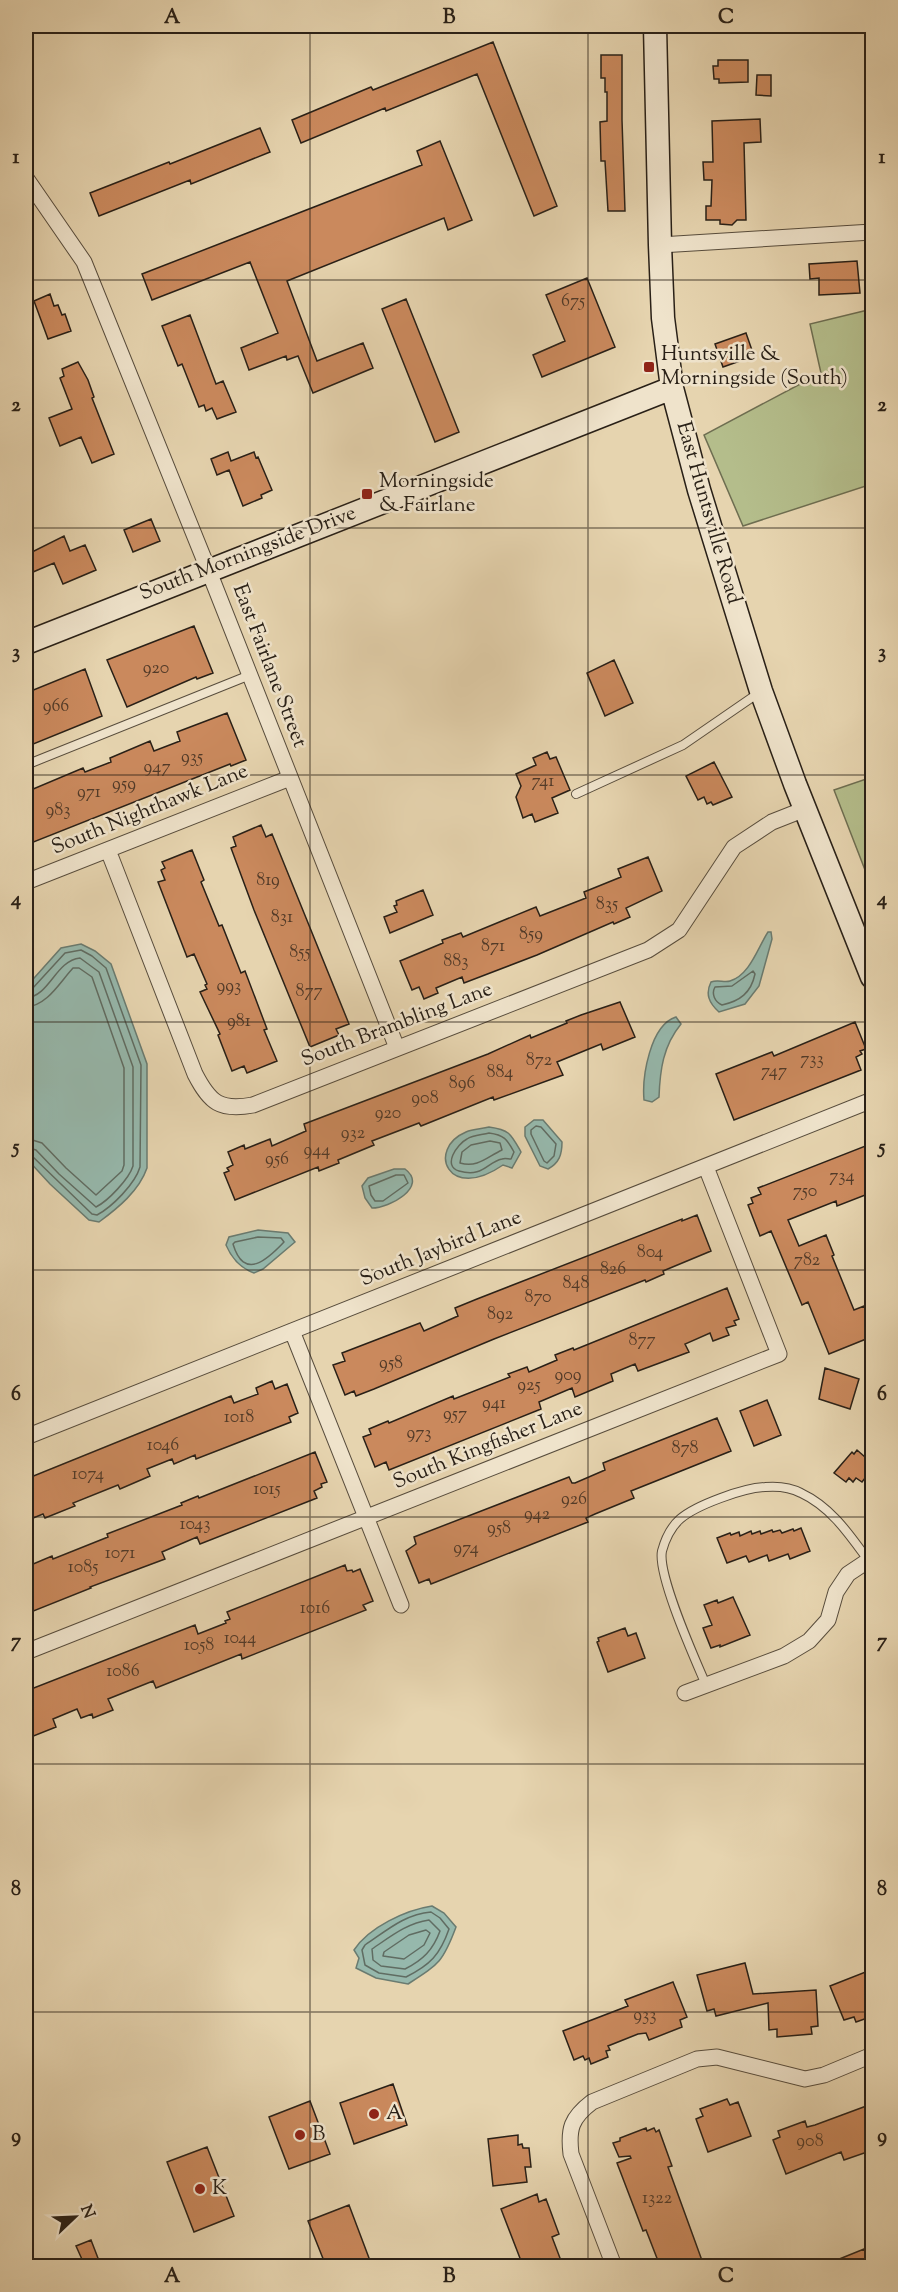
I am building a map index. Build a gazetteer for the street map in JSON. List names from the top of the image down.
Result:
{
  "streets": {
    "main road": ["East Huntsville Road", "South Morningside Drive"],
    "street": [
      "East Fairlane Street",
      "South Nighthawk Lane",
      "South Brambling Lane",
      "South Jaybird Lane",
      "South Kingfisher Lane"
    ]
  },
  "crossings": [
    ["East Huntsville Road", "South Morningside Drive"],
    ["East Huntsville Road", "South Brambling Lane"],
    ["South Morningside Drive", "East Fairlane Street"],
    ["East Fairlane Street", "South Nighthawk Lane"],
    ["East Fairlane Street", "South Brambling Lane"],
    ["South Nighthawk Lane", "South Brambling Lane"],
    ["South Jaybird Lane", "South Kingfisher Lane"]
  ],
  "places": {
    "transit": ["Huntsville & Morningside (South)", "Morningside & Fairlane"],
    "other": ["A", "B", "K"]
  },
  "house_numbers": [
    "675",
    "920",
    "966",
    "935",
    "947",
    "741",
    "959",
    "971",
    "983",
    "819",
    "835",
    "831",
    "859",
    "871",
    "855",
    "883",
    "993",
    "877",
    "981",
    "733",
    "872",
    "747",
    "884",
    "896",
    "908",
    "920",
    "932",
    "944",
    "956",
    "734",
    "750",
    "804",
    "782",
    "826",
    "848",
    "870",
    "892",
    "877",
    "958",
    "909",
    "925",
    "941",
    "957",
    "1018",
    "973",
    "1046",
    "878",
    "1074",
    "1015",
    "926",
    "942",
    "1043",
    "958",
    "974",
    "1071",
    "1085",
    "1016",
    "1044",
    "1058",
    "1086",
    "933",
    "908",
    "1322"
  ],
  "north": "top right",
  "grid": {
    "columns": ["A", "B", "C"],
    "rows": [
      "1",
      "2",
      "3",
      "4",
      "5",
      "6",
      "7",
      "8",
      "9"
    ]
  }
}
